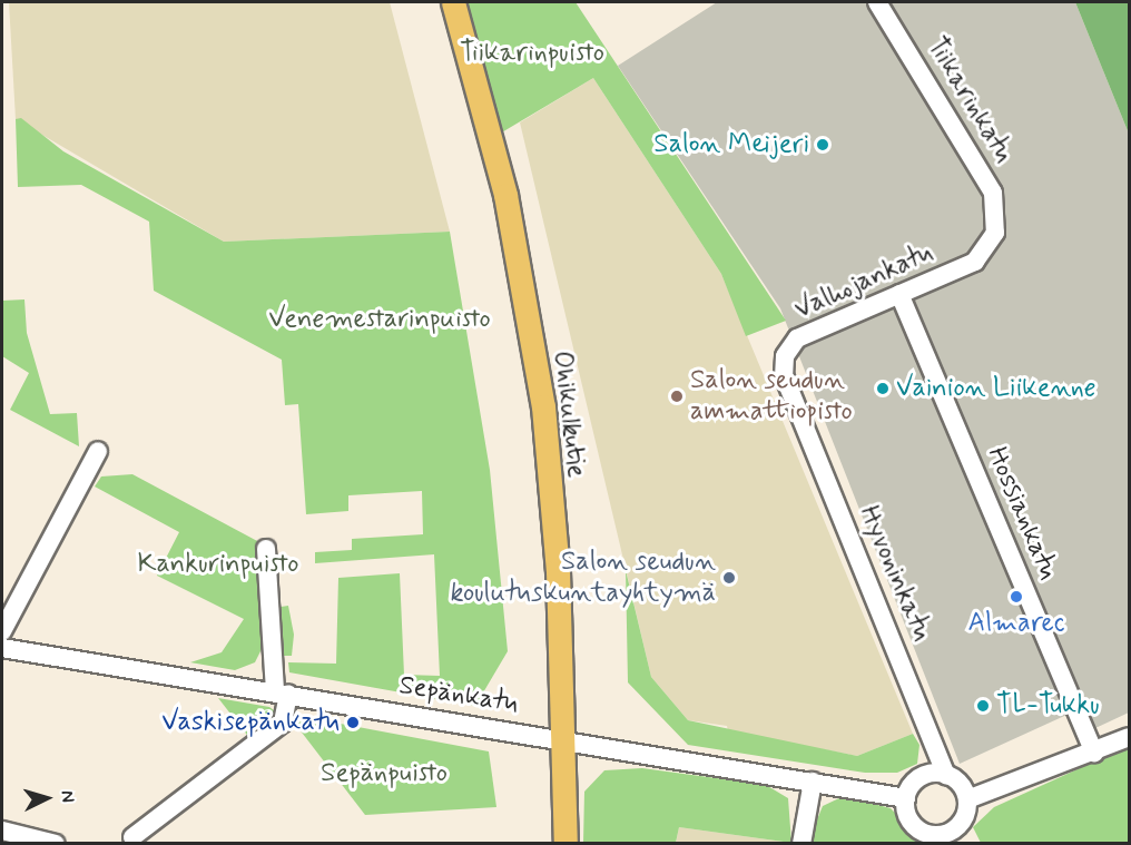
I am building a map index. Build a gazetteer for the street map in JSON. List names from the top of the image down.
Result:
{
  "streets": {
    "main road": ["Ohikulkutie"],
    "street": [
      "Tiikarinkatu",
      "Valhojankatu",
      "Hossiankatu",
      "Hyvoninkatu",
      "Sepänkatu"
    ]
  },
  "crossings": [
    ["Tiikarinkatu", "Valhojankatu"],
    ["Valhojankatu", "Hossiankatu"],
    ["Valhojankatu", "Hyvoninkatu"],
    ["Ohikulkutie", "Sepänkatu"],
    ["Hyvoninkatu", "Sepänkatu"]
  ],
  "parks": [
    "Tiikarinpuisto",
    "Venemestarinpuisto",
    "Kankurinpuisto",
    "Sepänpuisto"
  ],
  "places": [
    "Salon Meijeri",
    "Vainion Liikenne",
    "Salon seudun ammattiopisto",
    "Salon seudun koulutuskuntayhtymä",
    "Almarec",
    "TL-Tukku",
    "Vaskisepänkatu"
  ],
  "north": "right"
}
